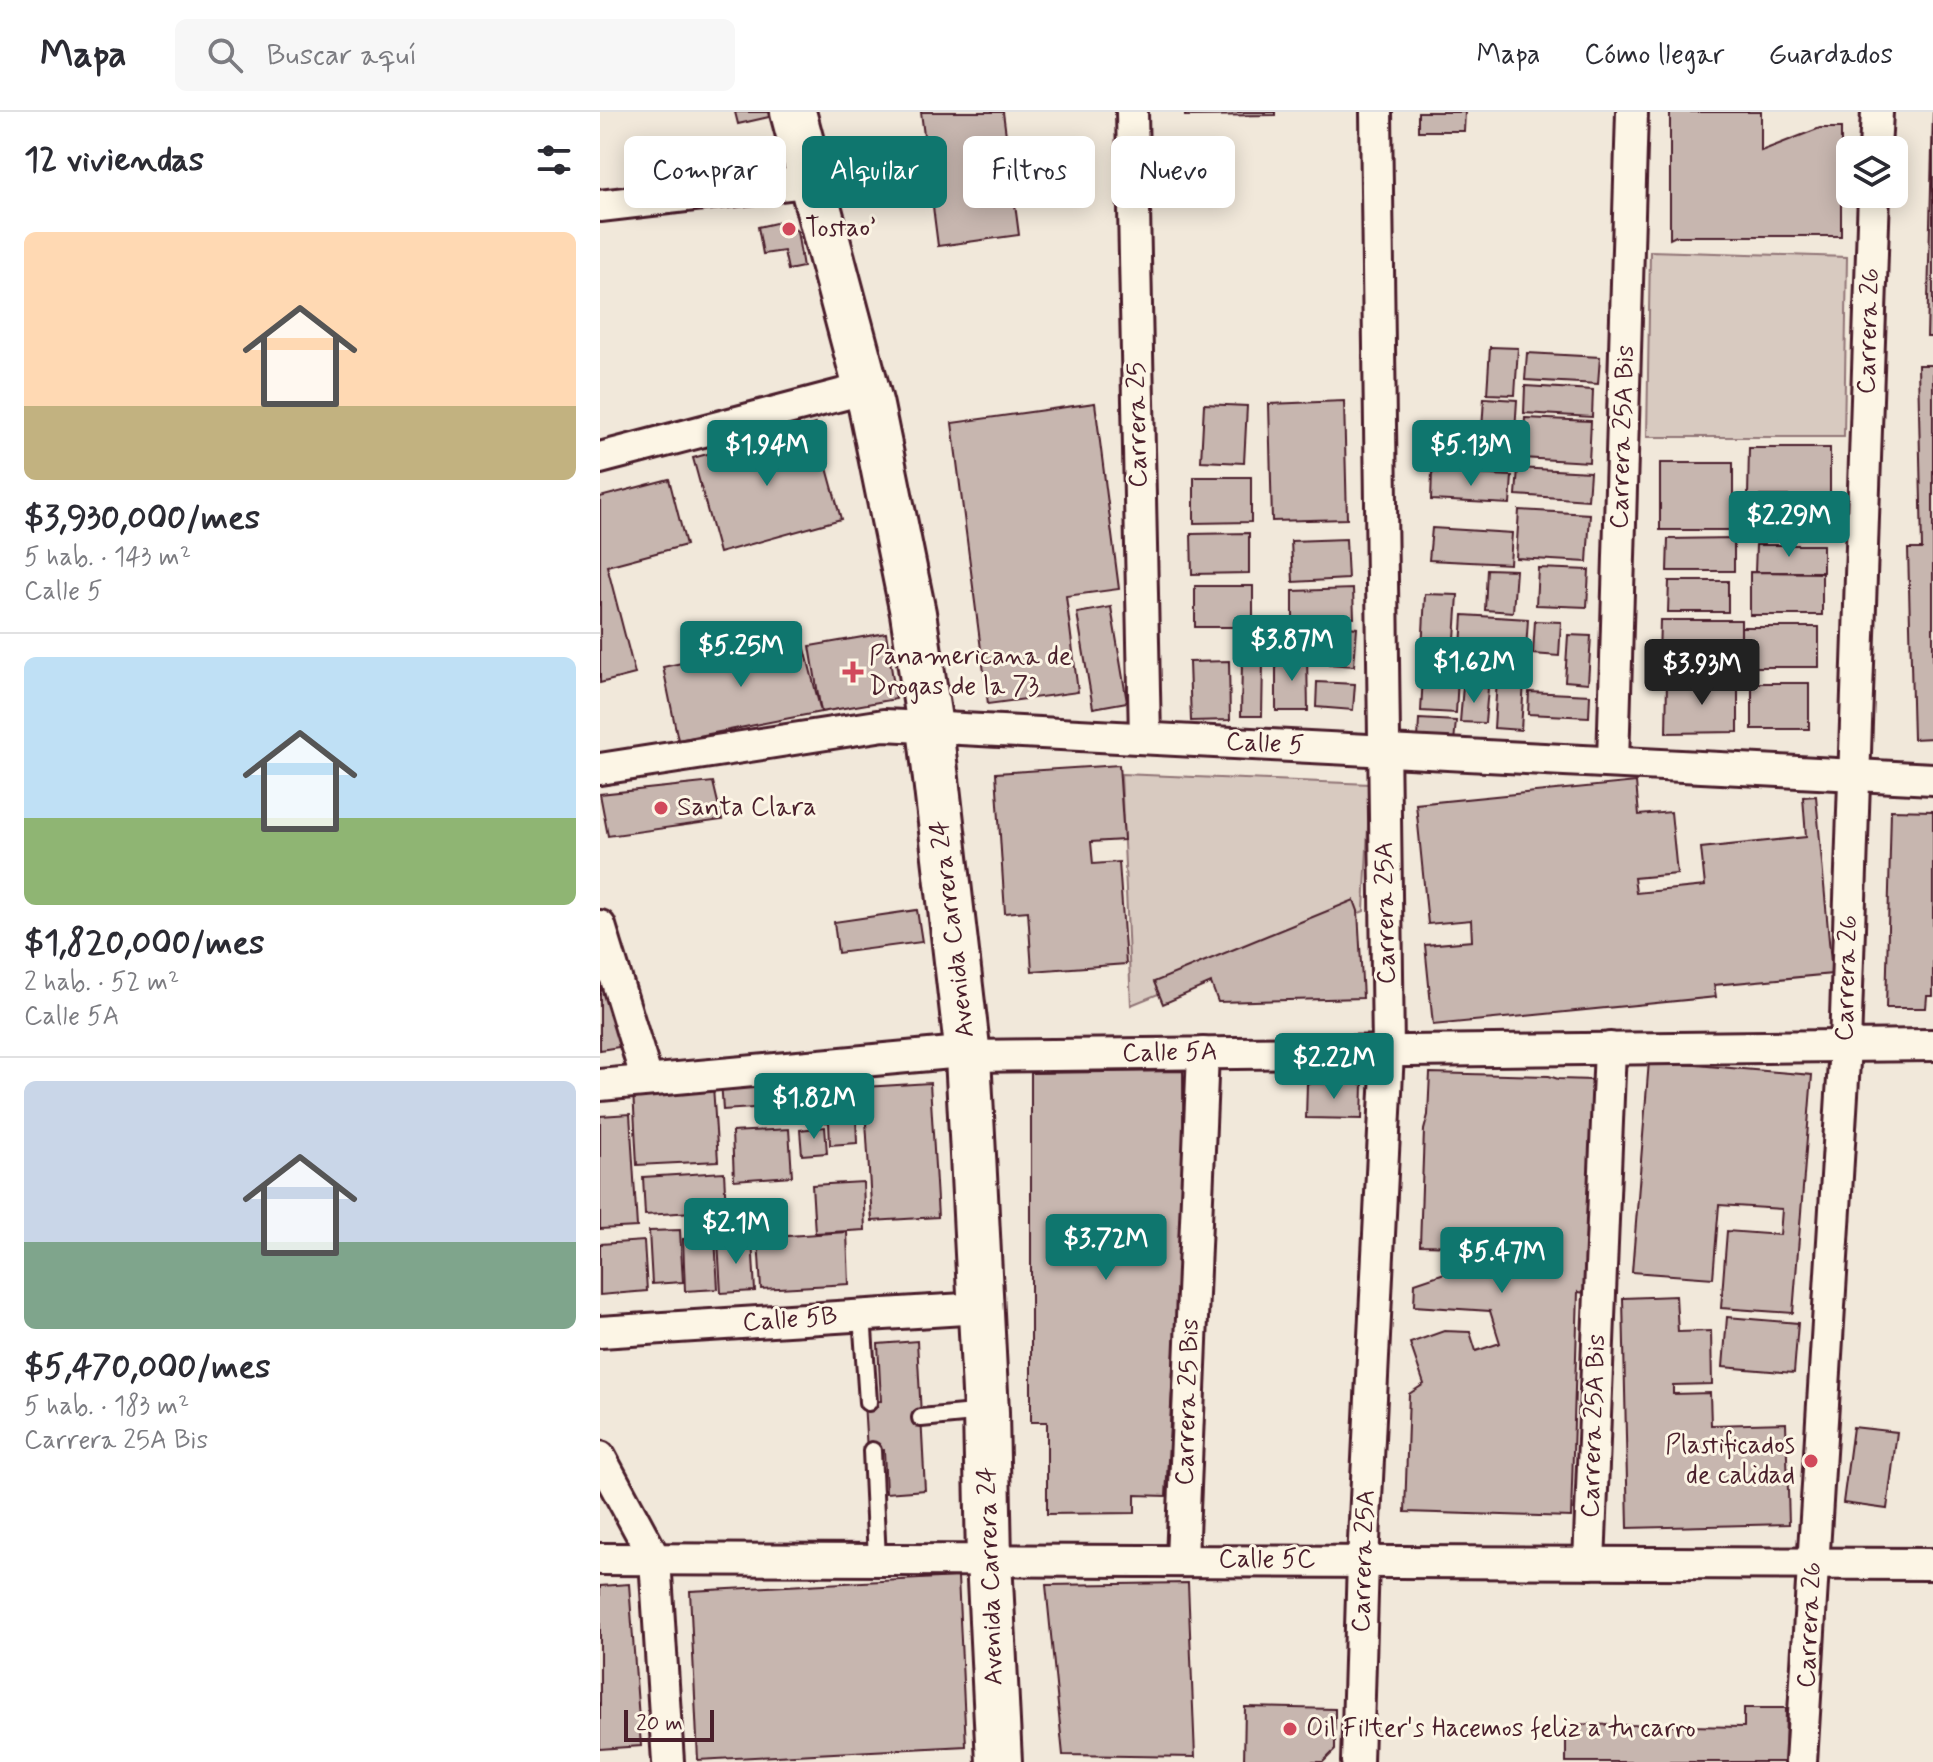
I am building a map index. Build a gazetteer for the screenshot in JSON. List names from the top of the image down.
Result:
{
  "streets": {
    "main road": ["Avenida Carrera 24"],
    "street": [
      "Carrera 26",
      "Carrera 25",
      "Carrera 25A Bis",
      "Calle 5",
      "Carrera 25A",
      "Calle 5A",
      "Calle 5B",
      "Carrera 25 Bis",
      "Calle 5C"
    ]
  },
  "crossings": [
    ["Carrera 26", "Calle 5"],
    ["Carrera 26", "Calle 5A"],
    ["Carrera 26", "Calle 5C"],
    ["Carrera 25", "Calle 5"],
    ["Carrera 25A Bis", "Calle 5"],
    ["Carrera 25A Bis", "Calle 5A"],
    ["Carrera 25A Bis", "Calle 5C"],
    ["Calle 5", "Carrera 25A"],
    ["Calle 5", "Avenida Carrera 24"],
    ["Carrera 25A", "Calle 5A"],
    ["Carrera 25A", "Calle 5C"],
    ["Avenida Carrera 24", "Calle 5A"],
    ["Avenida Carrera 24", "Calle 5B"],
    ["Avenida Carrera 24", "Calle 5C"],
    ["Calle 5A", "Carrera 25 Bis"],
    ["Carrera 25 Bis", "Calle 5C"]
  ],
  "places": {
    "other": [
      "Tostao’",
      "Santa Clara",
      "Plastificados de calidad",
      "Oil Filter's Hacemos feliz a tu carro"
    ],
    "health": ["Panamericana de Drogas de la 73"]
  },
  "scale_bar": "20 m",
  "page": {
    "header": "Mapa",
    "search": "Buscar aquí",
    "nav": ["Mapa", "Cómo llegar", "Guardados"],
    "heading": "12 viviendas",
    "chip": [
      "Comprar",
      "Alquilar",
      "Filtros",
      "Nuevo"
    ],
    "list": [
      {
        "name": "$3,930,000/mes",
        "note": "5 hab. · 143 m² · Calle 5"
      },
      {
        "name": "$1,820,000/mes",
        "note": "2 hab. · 52 m² · Calle 5A"
      },
      {
        "name": "$5,470,000/mes",
        "note": "5 hab. · 183 m² · Carrera 25A Bis"
      }
    ],
    "price": [
      "$1.94M",
      "$5.13M",
      "$2.29M",
      "$3.87M",
      "$5.25M",
      "$1.62M",
      "$3.93M",
      "$2.22M",
      "$1.82M",
      "$2.1M",
      "$3.72M",
      "$5.47M"
    ],
    "scale": "20 m"
  }
}
